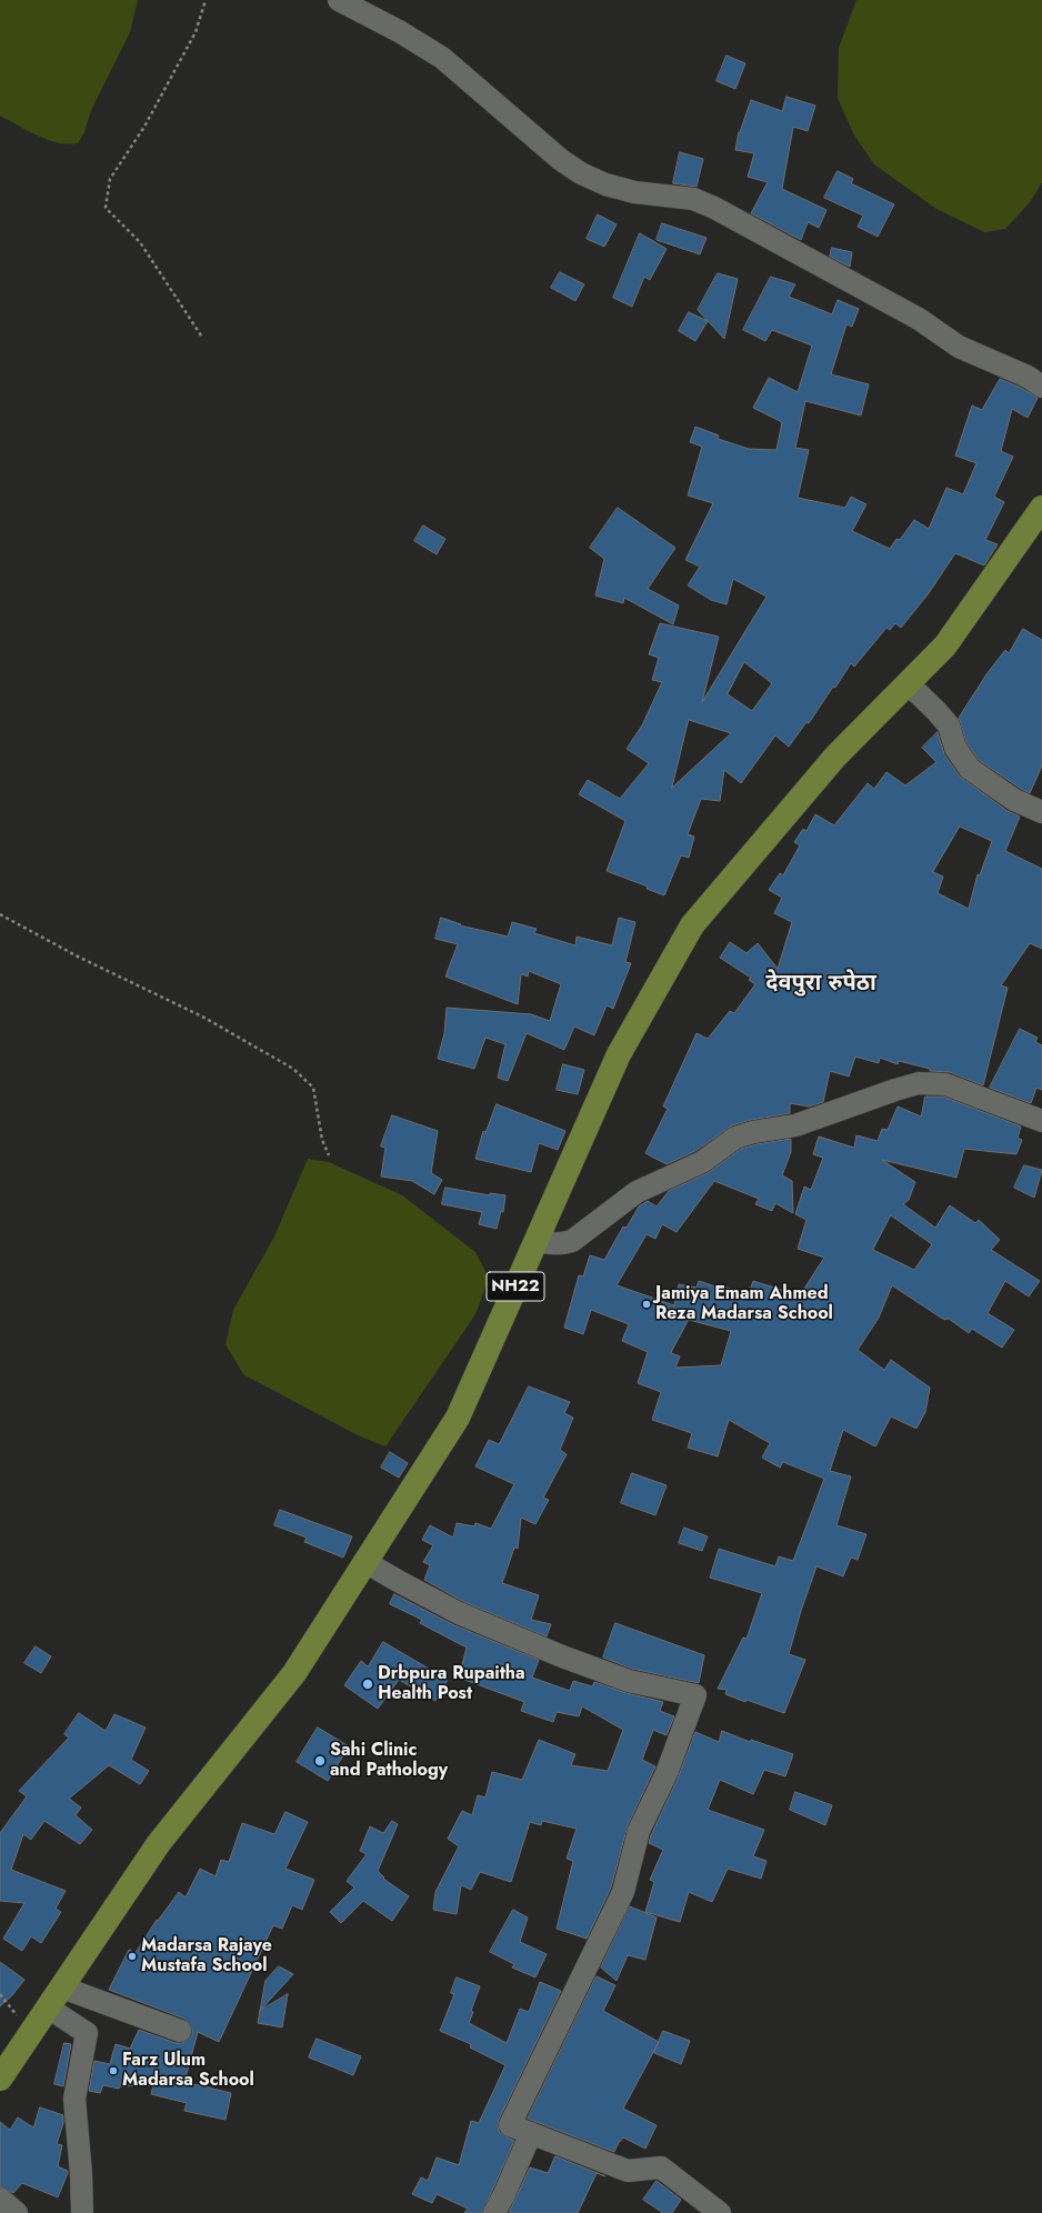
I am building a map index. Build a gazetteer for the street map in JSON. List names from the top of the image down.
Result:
{
  "streets": {
    "main road": ["NH22"]
  },
  "districts": ["देवपुरा रुपेठा"],
  "places": [
    "Jamiya Emam Ahmed Reza Madarsa School",
    "Drbpura Rupaitha Health Post",
    "Sahi Clinic and Pathology",
    "Madarsa Rajaye Mustafa School",
    "Farz Ulum Madarsa School"
  ]
}
